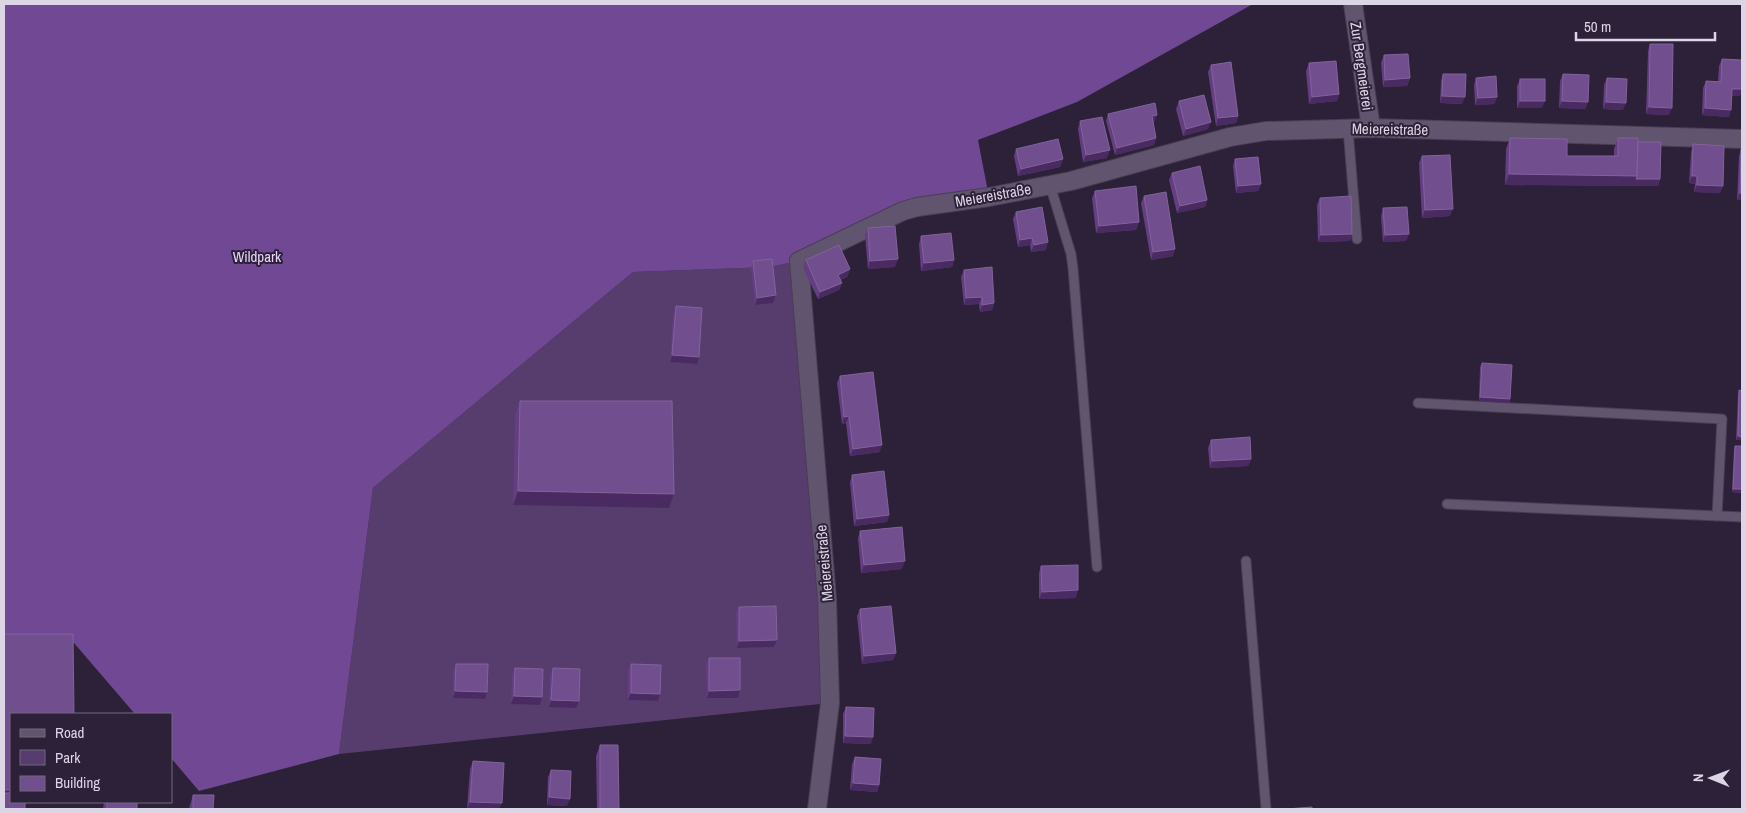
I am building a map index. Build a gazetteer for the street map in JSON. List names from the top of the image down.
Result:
{
  "streets": {
    "street": ["Zur Bergmeierei", "Meiereistraße"]
  },
  "crossings": [
    ["Zur Bergmeierei", "Meiereistraße"]
  ],
  "parks": ["Wildpark"],
  "legend": ["Road", "Park", "Building"],
  "scale_bar": "50 m",
  "north": "left"
}
